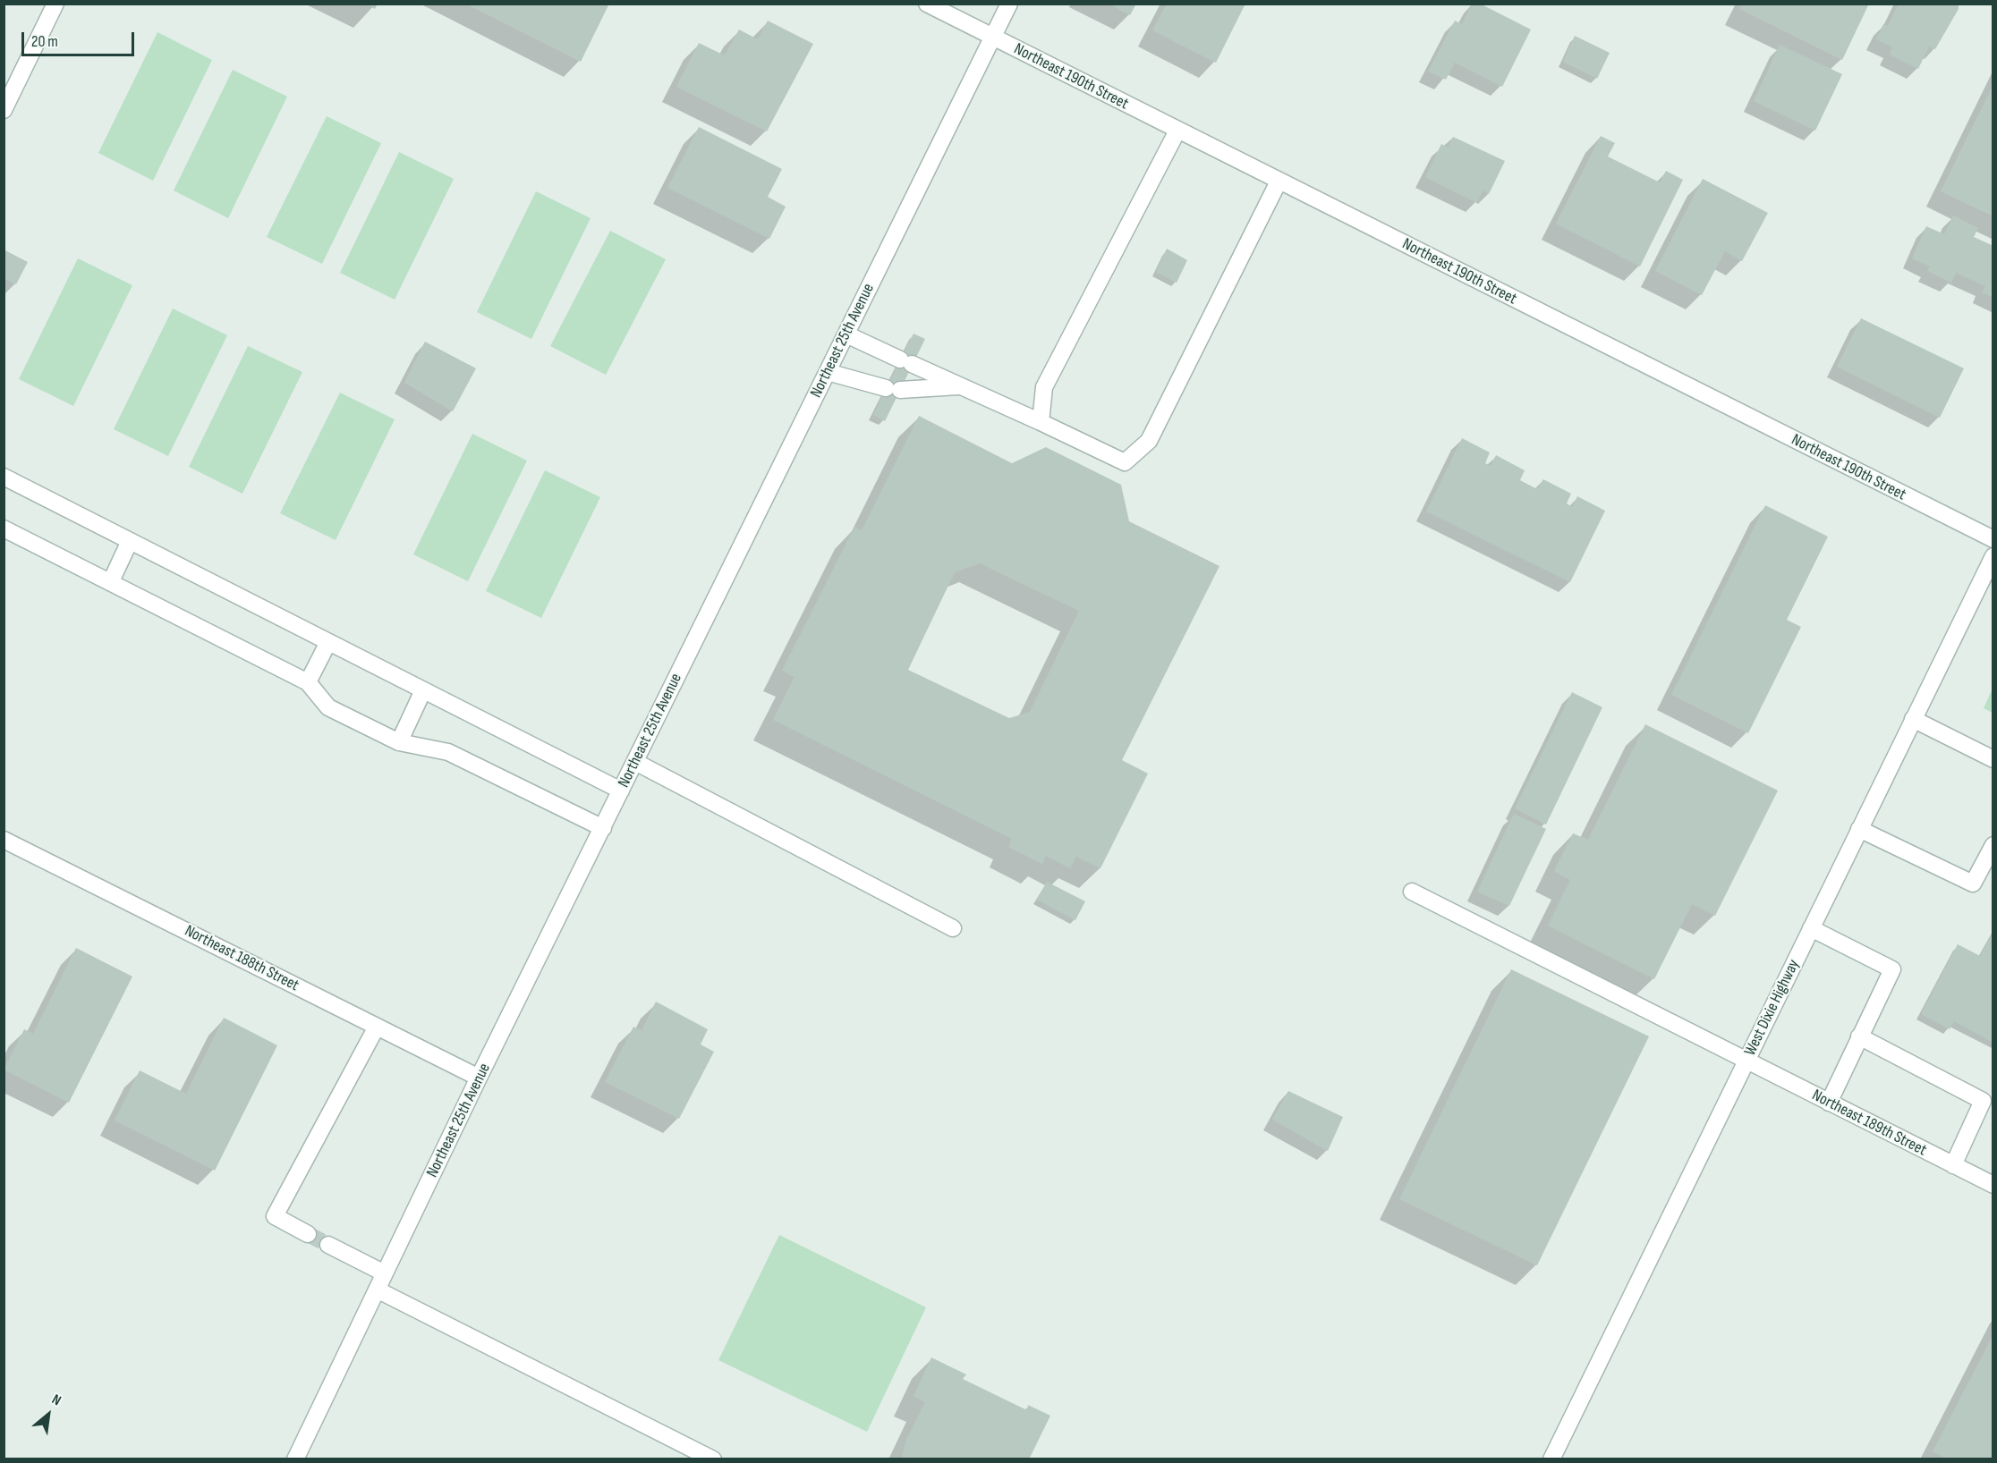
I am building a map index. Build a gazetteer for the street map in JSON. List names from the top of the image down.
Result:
{
  "streets": {
    "street": [
      "Northeast 190th Street",
      "Northeast 25th Avenue",
      "Northeast 188th Street",
      "West Dixie Highway",
      "Northeast 189th Street"
    ]
  },
  "crossings": [
    ["Northeast 190th Street", "Northeast 25th Avenue"],
    ["Northeast 25th Avenue", "Northeast 188th Street"],
    ["West Dixie Highway", "Northeast 189th Street"]
  ],
  "scale_bar": "20 m",
  "north": "top right"
}
